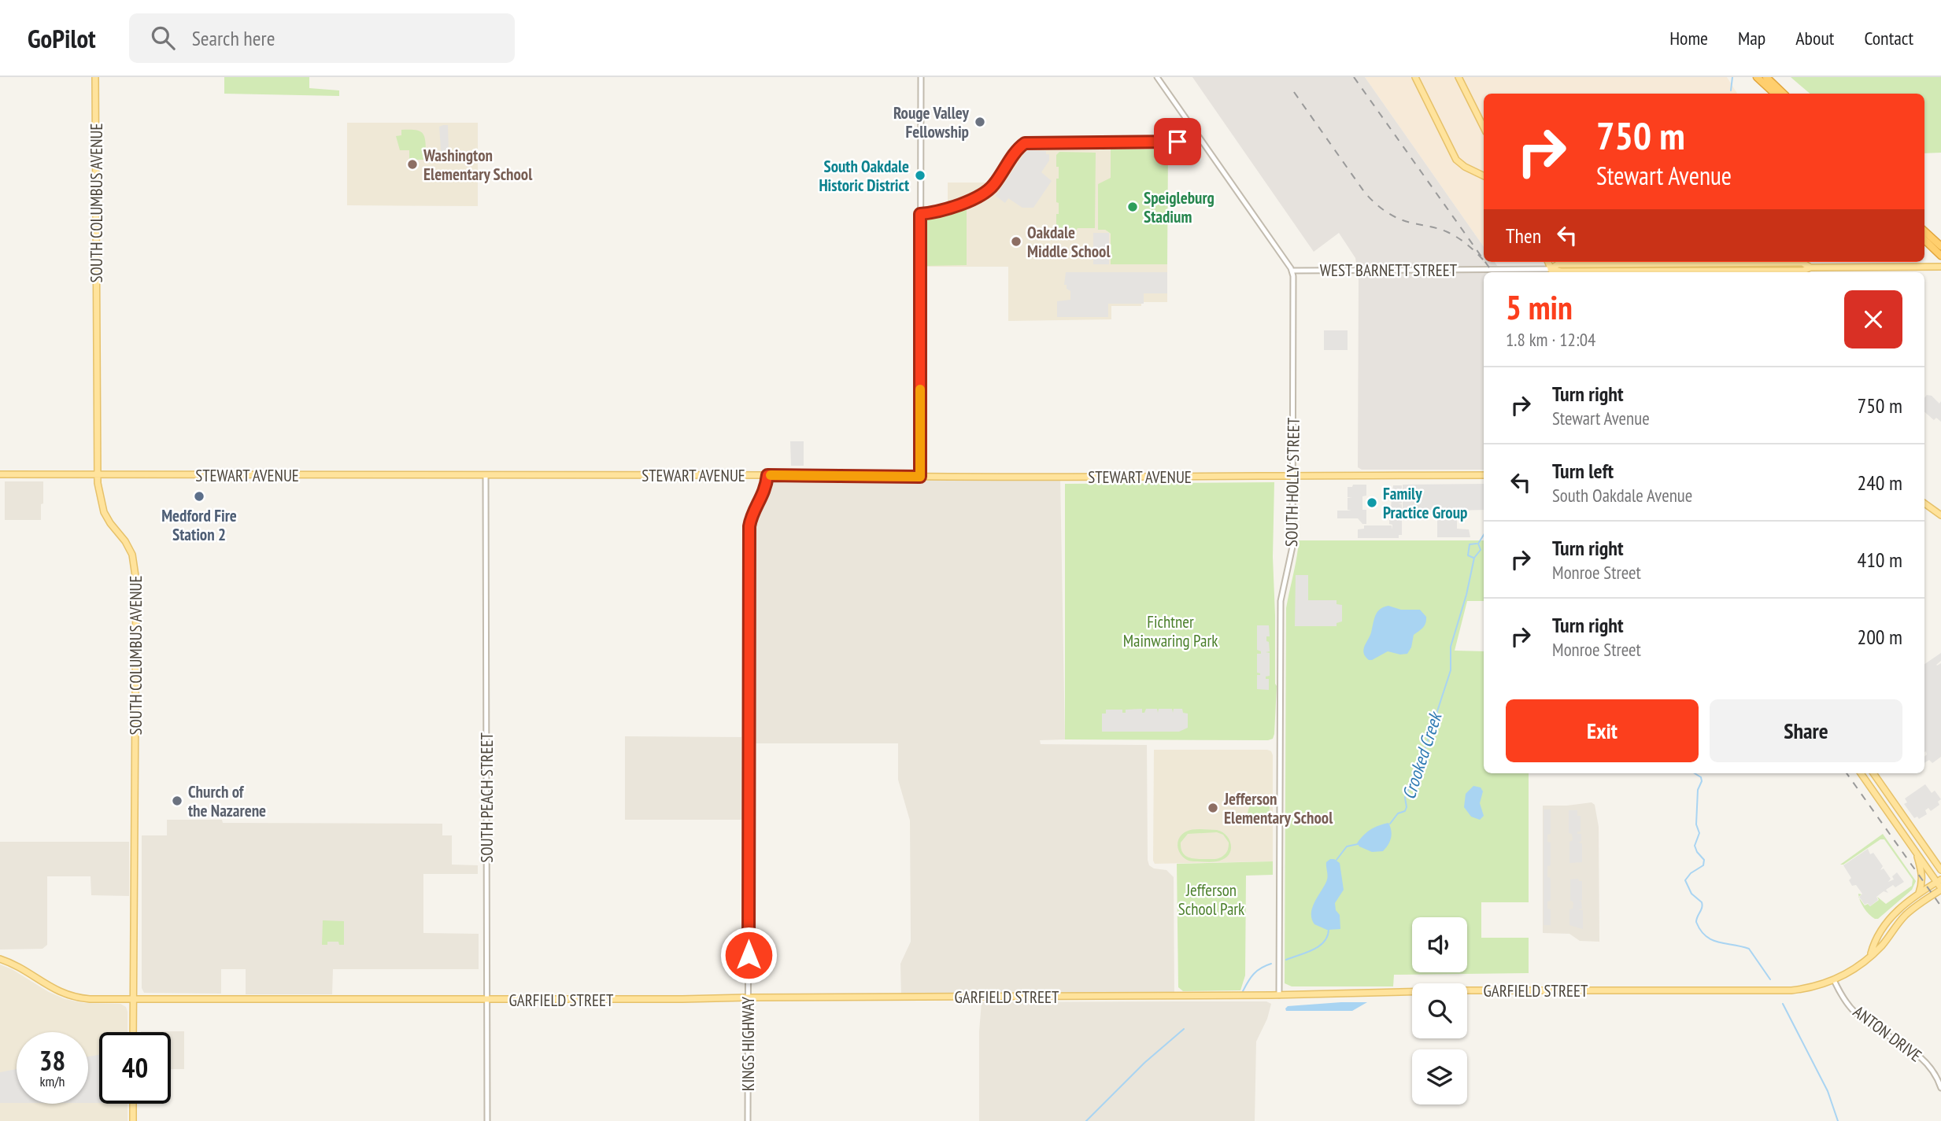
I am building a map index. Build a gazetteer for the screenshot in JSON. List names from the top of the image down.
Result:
{
  "streets": {
    "main road": ["SOUTH COLUMBUS AVENUE", "STEWART AVENUE", "GARFIELD STREET"],
    "street": [
      "WEST BARNETT STREET",
      "SOUTH HOLLY STREET",
      "SOUTH PEACH STREET",
      "ANTON DRIVE",
      "KINGS HIGHWAY"
    ]
  },
  "crossings": [
    ["SOUTH COLUMBUS AVENUE", "STEWART AVENUE"],
    ["SOUTH COLUMBUS AVENUE", "GARFIELD STREET"],
    ["WEST BARNETT STREET", "SOUTH HOLLY STREET"],
    ["STEWART AVENUE", "SOUTH HOLLY STREET"],
    ["STEWART AVENUE", "SOUTH PEACH STREET"],
    ["STEWART AVENUE", "KINGS HIGHWAY"],
    ["SOUTH HOLLY STREET", "GARFIELD STREET"],
    ["SOUTH PEACH STREET", "GARFIELD STREET"],
    ["GARFIELD STREET", "ANTON DRIVE"],
    ["GARFIELD STREET", "KINGS HIGHWAY"]
  ],
  "water": ["Crooked Creek"],
  "parks": ["Fichtner Mainwaring Park", "Jefferson School Park"],
  "places": [
    "Rouge Valley Fellowship",
    "Washington Elementary School",
    "South Oakdale Historic District",
    "Speigleburg Stadium",
    "Oakdale Middle School",
    "Medford Fire Station 2",
    "Family Practice Group",
    "Church of the Nazarene",
    "Jefferson Elementary School"
  ],
  "page": {
    "header": "GoPilot",
    "search": "Search here",
    "nav": [
      "Home",
      "Map",
      "About",
      "Contact"
    ],
    "turn": ["750 m", "Stewart Avenue"],
    "then": "Then",
    "heading": ["5 min", "1.8 km · 12:04"],
    "list": [
      {
        "name": "Turn right",
        "note": "Stewart Avenue",
        "value": "750 m"
      },
      {
        "name": "Turn left",
        "note": "South Oakdale Avenue",
        "value": "240 m"
      },
      {
        "name": "Turn right",
        "note": "Monroe Street",
        "value": "410 m"
      },
      {
        "name": "Turn right",
        "note": "Monroe Street",
        "value": "200 m"
      }
    ],
    "buttons": ["Exit", "Share"],
    "speed": "38 km/h",
    "limit": "40"
  }
}
